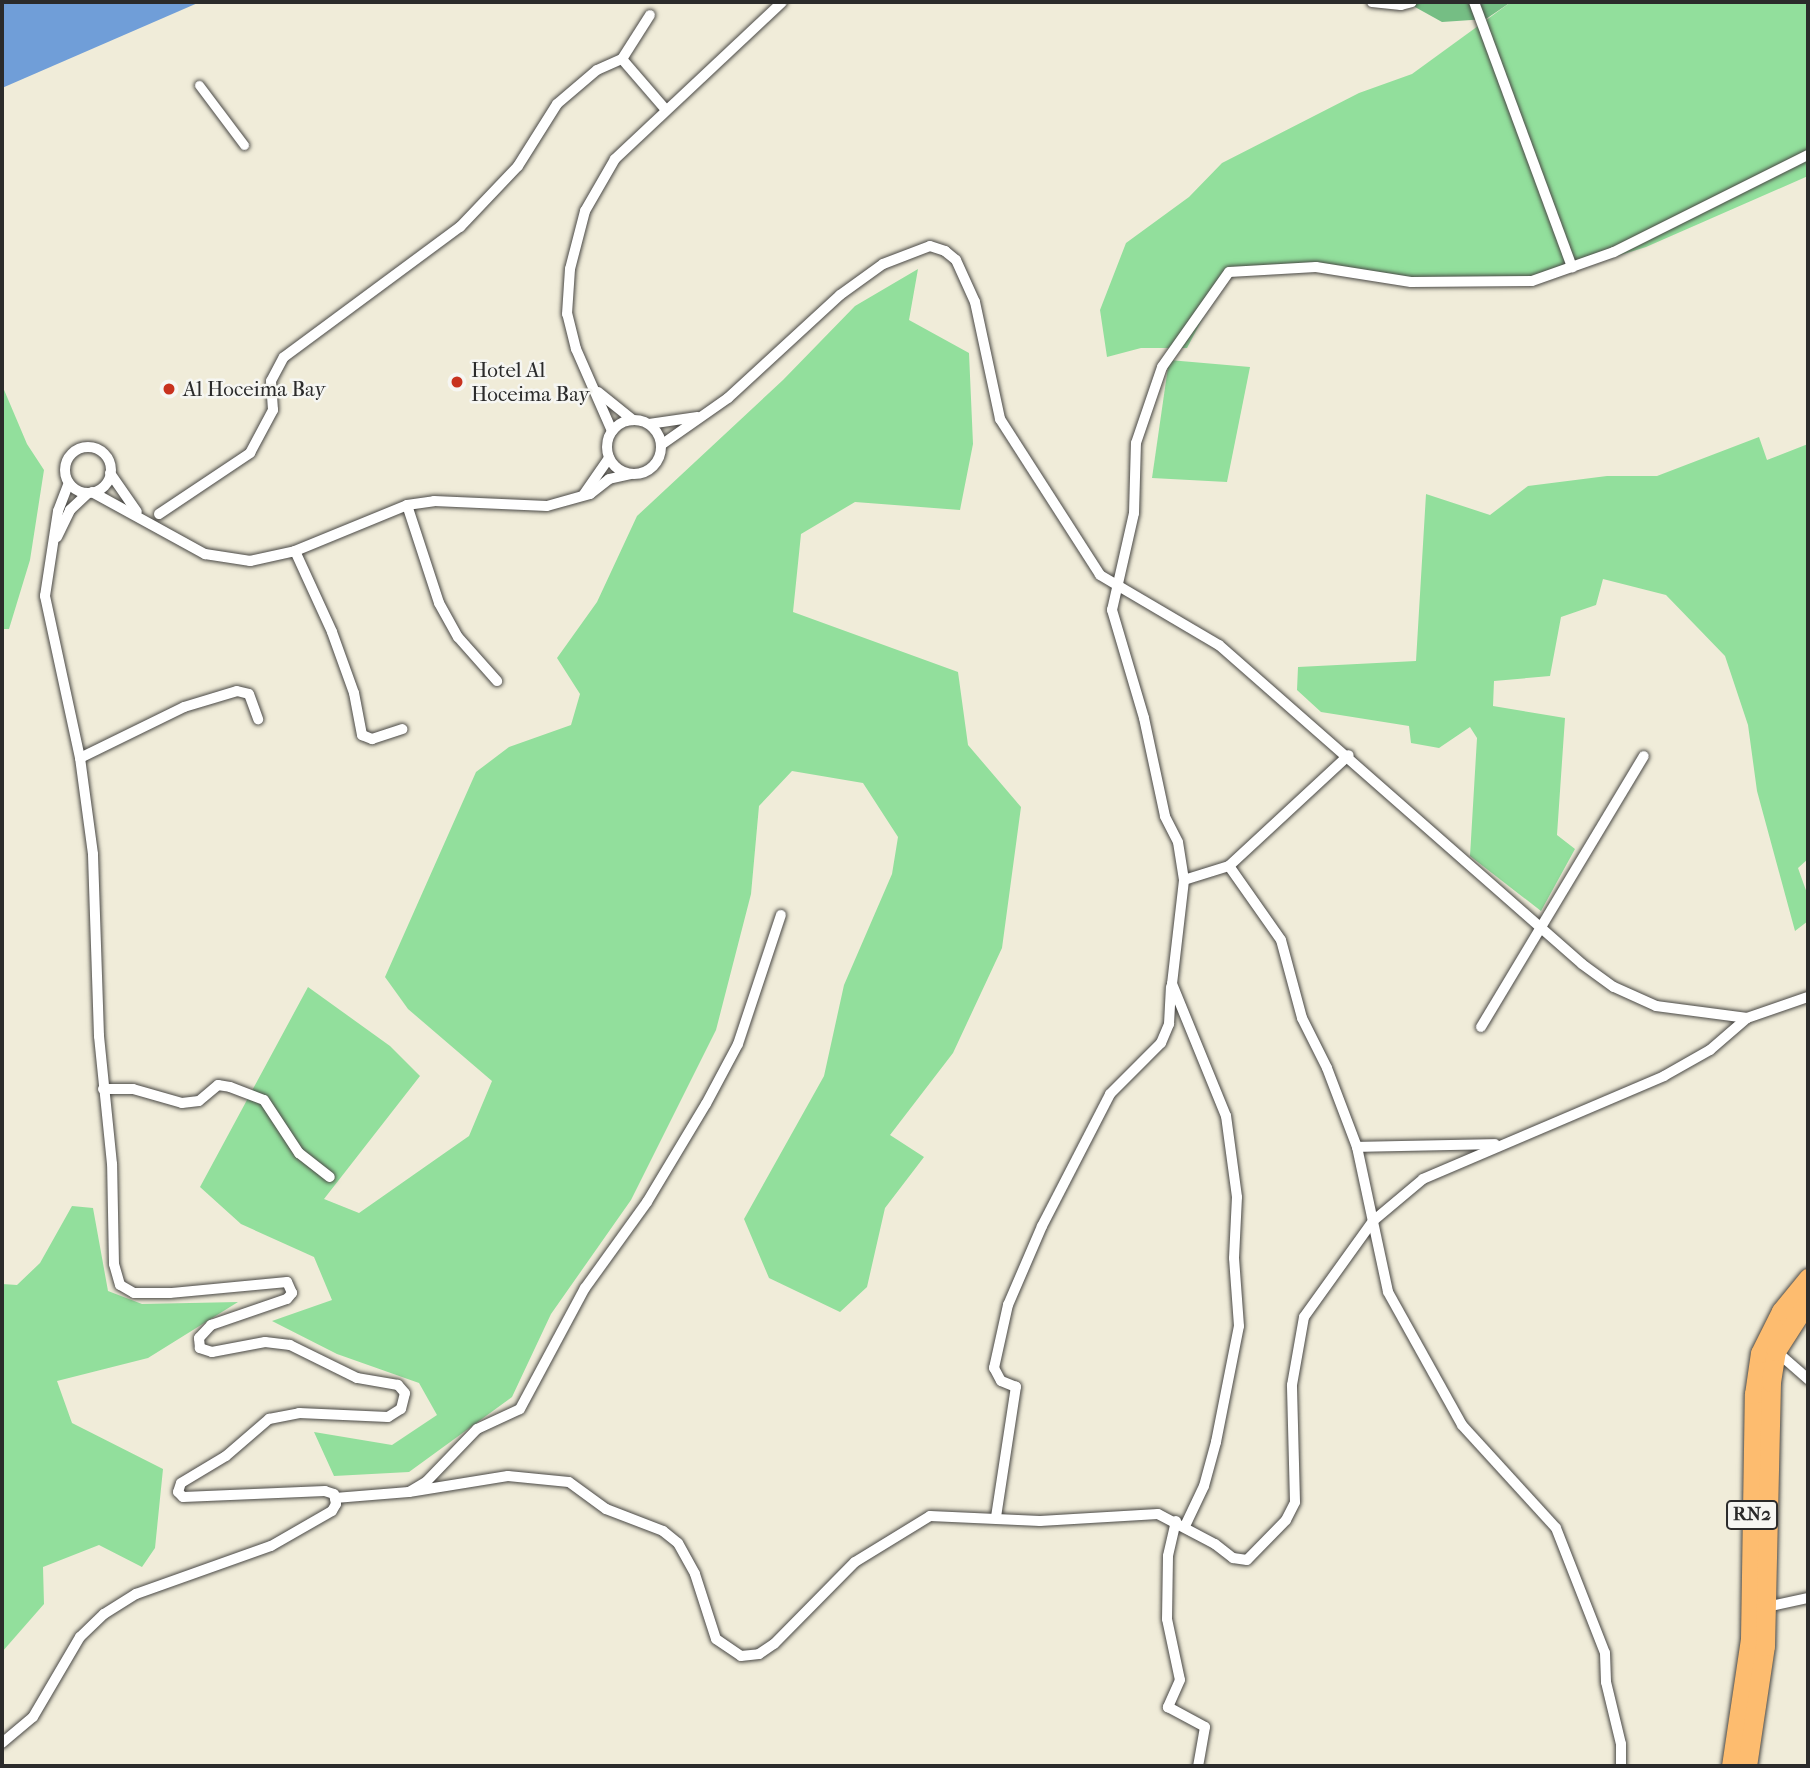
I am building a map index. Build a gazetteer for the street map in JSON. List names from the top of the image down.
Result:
{
  "streets": {
    "highway": ["RN2"]
  },
  "places": ["Hotel Al Hoceima Bay", "Al Hoceima Bay"]
}
